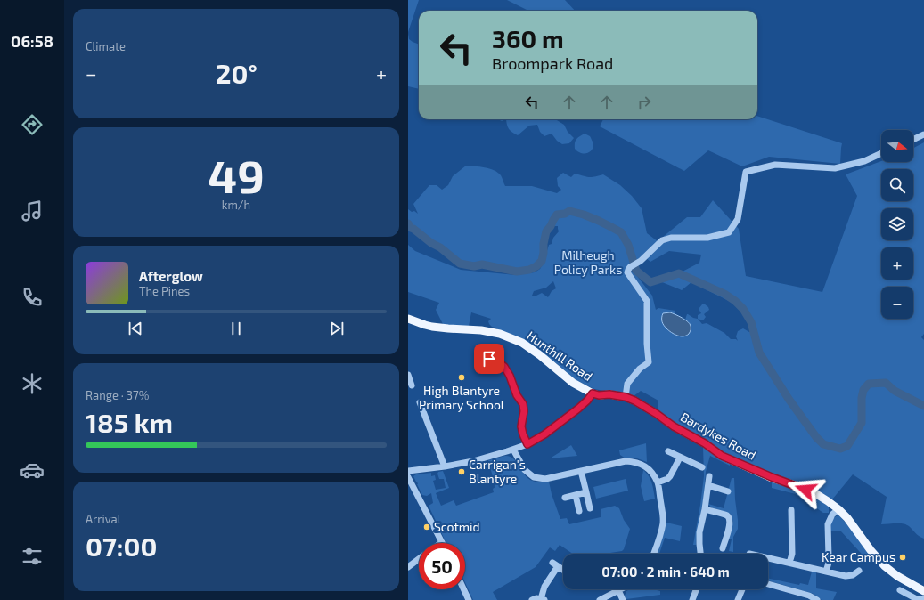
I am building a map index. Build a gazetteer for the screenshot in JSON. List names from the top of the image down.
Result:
{
  "streets": {
    "main road": ["Hunthill Road", "Bardykes Road"]
  },
  "crossings": [
    ["Hunthill Road", "Bardykes Road"]
  ],
  "parks": ["Milheugh Policy Parks"],
  "places": [
    "High Blantyre Primary School",
    "Carrigan's Blantyre",
    "Scotmid",
    "Kear Campus"
  ],
  "north": "right",
  "page": {
    "tabs": "06:58",
    "tile": [
      "Climate",
      ["49", "km/h"],
      ["Range · 37%", "185 km"],
      ["Arrival", "07:00"]
    ],
    "turn": ["360 m", "Broompark Road"],
    "heat": ["−", "20°", "+"],
    "map_buttons": ["+", "−"],
    "song": ["Afterglow", "The Pines"],
    "limit": "50",
    "trip": "07:00 · 2 min · 640 m"
  }
}
